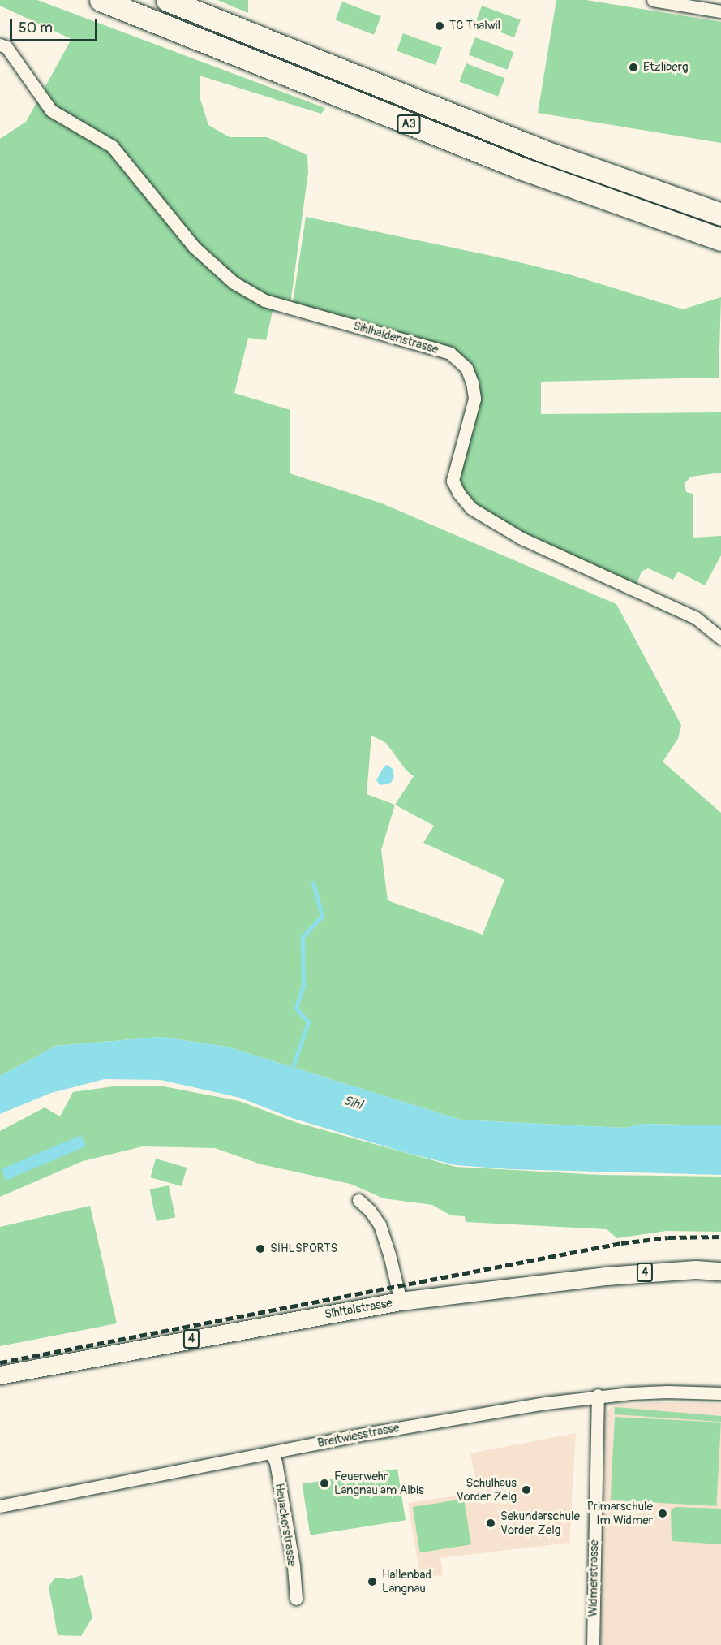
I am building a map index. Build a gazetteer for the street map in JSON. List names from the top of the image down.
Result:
{
  "streets": {
    "highway": ["A3"],
    "main road": ["4", "Sihltalstrasse"],
    "street": [
      "Sihlhaldenstrasse",
      "Breitwiesstrasse",
      "Heuackerstrasse",
      "Widmerstrasse"
    ]
  },
  "crossings": [
    ["Breitwiesstrasse", "Heuackerstrasse"],
    ["Breitwiesstrasse", "Widmerstrasse"]
  ],
  "water": ["Sihl"],
  "places": [
    "TC Thalwil",
    "Etzliberg",
    "SIHLSPORTS",
    "Feuerwehr Langnau am Albis",
    "Schulhaus Vorder Zelg",
    "Primarschule Im Widmer",
    "Sekundarschule Vorder Zelg",
    "Hallenbad Langnau"
  ],
  "scale_bar": "50 m"
}
